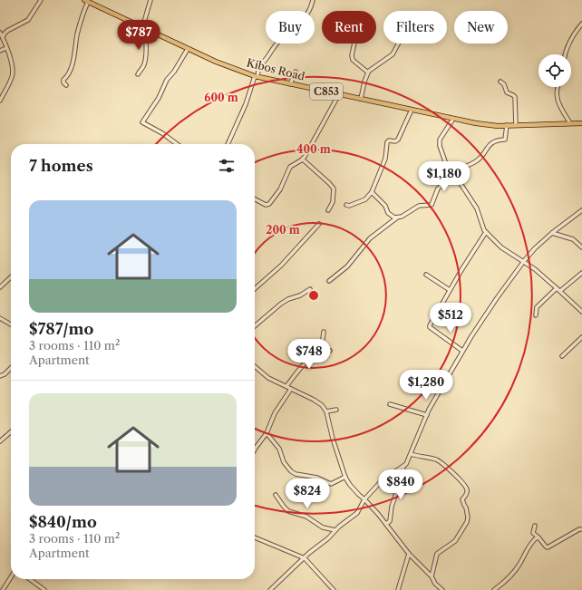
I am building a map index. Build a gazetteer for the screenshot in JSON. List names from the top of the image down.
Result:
{
  "streets": {
    "main road": ["Kibos Road", "C853"]
  },
  "page": {
    "chip": [
      "Buy",
      "Rent",
      "Filters",
      "New"
    ],
    "price": [
      "$787",
      "$1,180",
      "$512",
      "$748",
      "$1,280",
      "$840",
      "$824"
    ],
    "heading": "7 homes",
    "list": [
      {
        "name": "$787/mo",
        "note": "3 rooms · 110 m² · Apartment"
      },
      {
        "name": "$840/mo",
        "note": "3 rooms · 110 m² · Apartment"
      }
    ]
  },
  "rings": ["600 m", "400 m", "200 m"]
}
